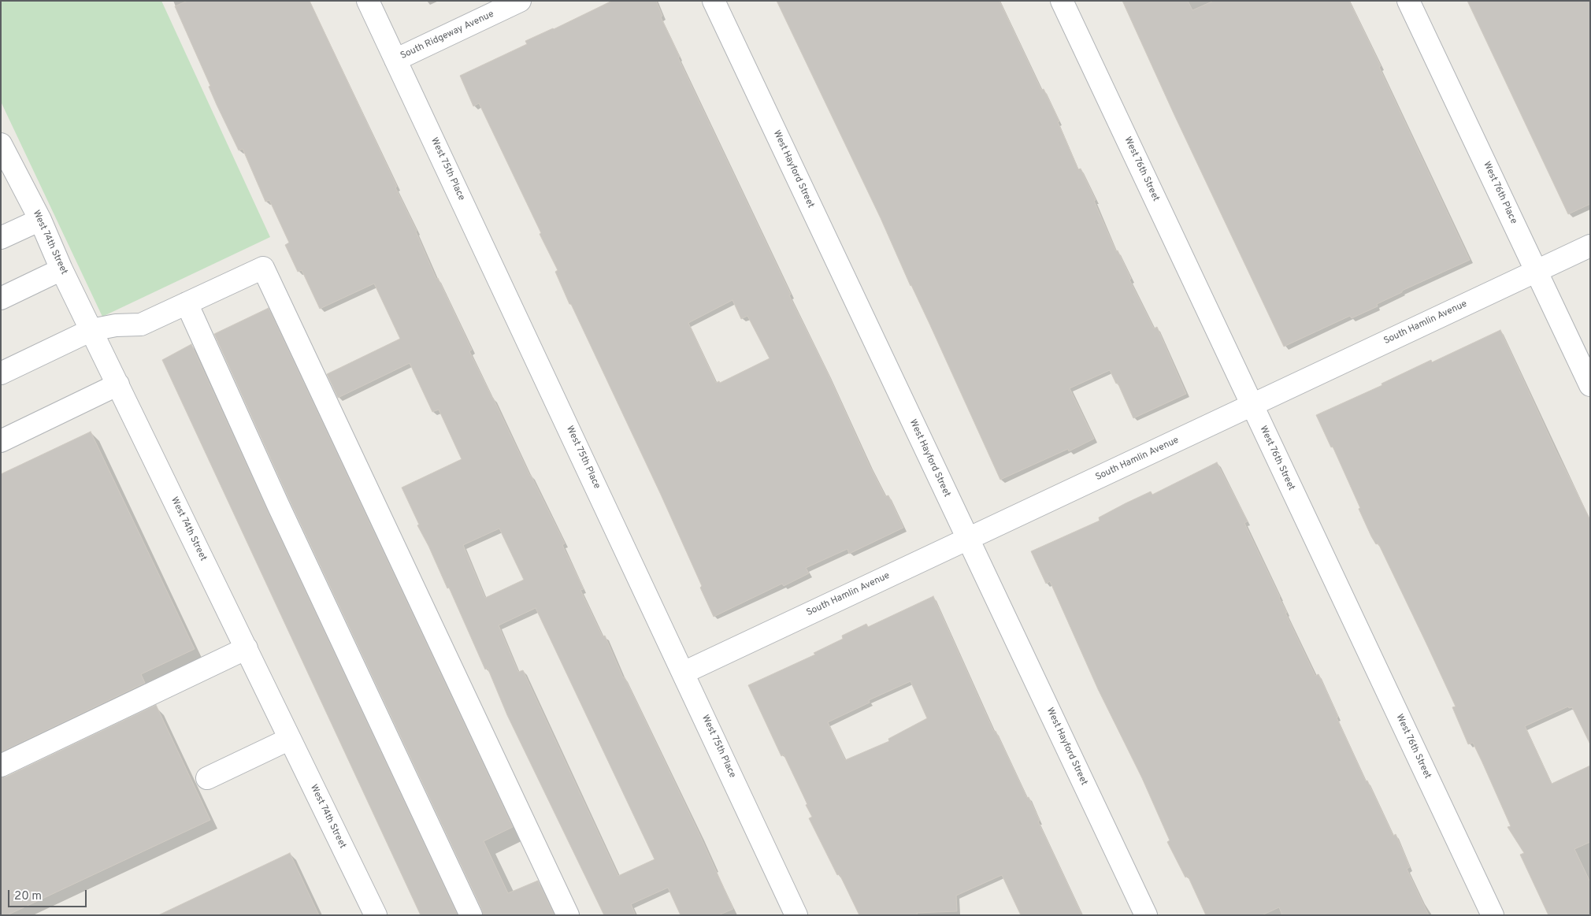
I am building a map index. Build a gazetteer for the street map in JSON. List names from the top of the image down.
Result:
{
  "streets": {
    "street": [
      "South Ridgeway Avenue",
      "West 75th Place",
      "West Hayford Street",
      "West 76th Street",
      "West 76th Place",
      "West 74th Street",
      "South Hamlin Avenue"
    ]
  },
  "crossings": [
    ["South Ridgeway Avenue", "West 75th Place"],
    ["West 75th Place", "South Hamlin Avenue"],
    ["West Hayford Street", "South Hamlin Avenue"],
    ["West 76th Street", "South Hamlin Avenue"],
    ["West 76th Place", "South Hamlin Avenue"]
  ],
  "scale_bar": "20 m"
}
